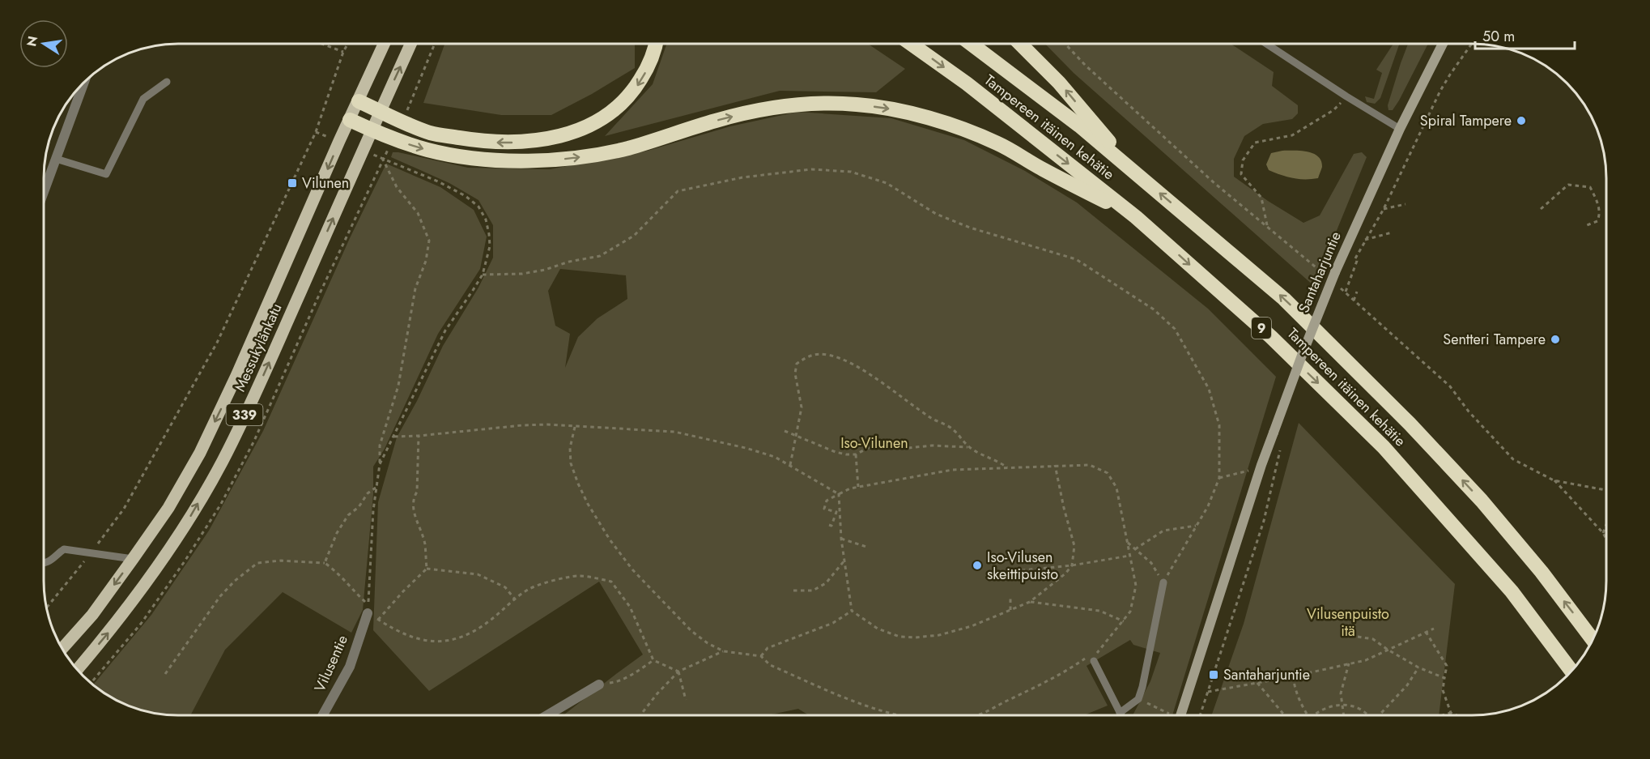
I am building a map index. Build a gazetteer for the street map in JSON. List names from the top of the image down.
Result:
{
  "streets": {
    "highway": ["Tampereen itäinen kehätie", "9"],
    "main road": ["Santaharjuntie", "Messukylänkatu", "339"],
    "street": ["Vilusentie"]
  },
  "parks": ["Iso-Vilunen", "Vilusenpuisto itä"],
  "places": {
    "other": ["Spiral Tampere", "Sentteri Tampere", "Iso-Vilusen skeittipuisto"],
    "transit": ["Vilunen", "Santaharjuntie"]
  },
  "scale_bar": "50 m",
  "north": "left"
}
